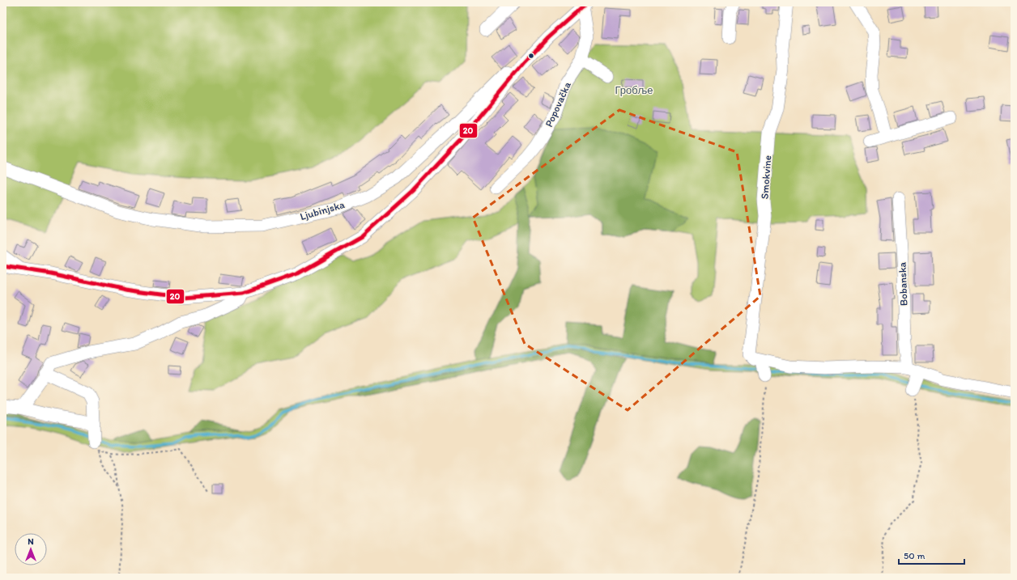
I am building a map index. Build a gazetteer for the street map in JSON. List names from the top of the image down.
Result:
{
  "streets": {
    "street": [
      "Popovačka",
      "Smokvine",
      "Ljubinjska",
      "Bobanska"
    ]
  },
  "parks": ["Гробље"],
  "lines": ["transit line 20"],
  "scale_bar": "50 m",
  "north": "top"
}
